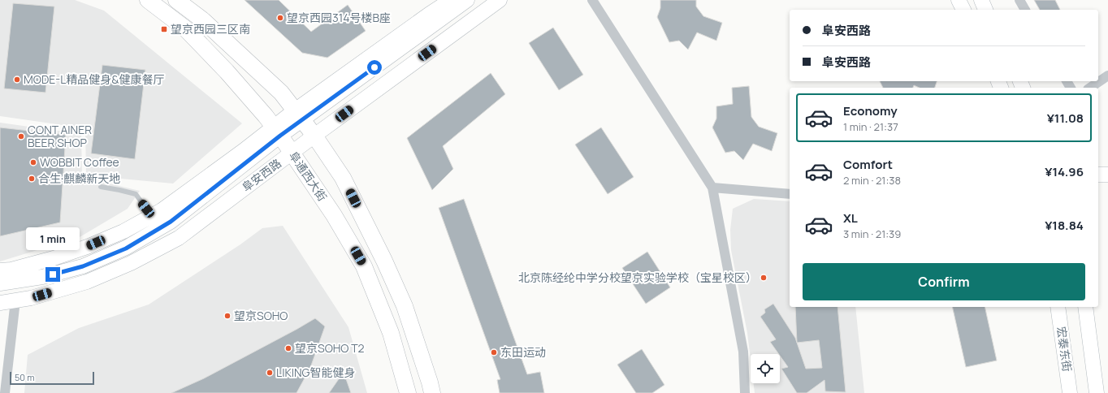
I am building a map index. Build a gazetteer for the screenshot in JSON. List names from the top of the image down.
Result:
{
  "streets": {
    "main road": ["阜安西路", "阜通西大街", "宏泰东街"]
  },
  "crossings": [
    ["阜安西路", "阜通西大街"]
  ],
  "places": {
    "other": [
      "望京西园314号楼B座",
      "MODE-L精品健身&健康餐厅",
      "CONT AINER BEER SHOP",
      "WOBBIT Coffee",
      "合生·麒麟新天地",
      "北京陈经纶中学分校望京实验学校（宝星校区）",
      "望京SOHO",
      "望京SOHO T2",
      "东田运动",
      "LIKING智能健身"
    ],
    "transit": ["望京西园三区南"]
  },
  "scale_bar": "50 m",
  "page": {
    "banner": ["阜安西路", "阜安西路"],
    "list": [
      {
        "name": "Economy",
        "note": "1 min · 21:37",
        "value": "¥11.08"
      },
      {
        "name": "Comfort",
        "note": "2 min · 21:38",
        "value": "¥14.96"
      },
      {
        "name": "XL",
        "note": "3 min · 21:39",
        "value": "¥18.84"
      }
    ],
    "bubble": "1 min",
    "buttons": "Confirm",
    "scale": "50 m"
  }
}
